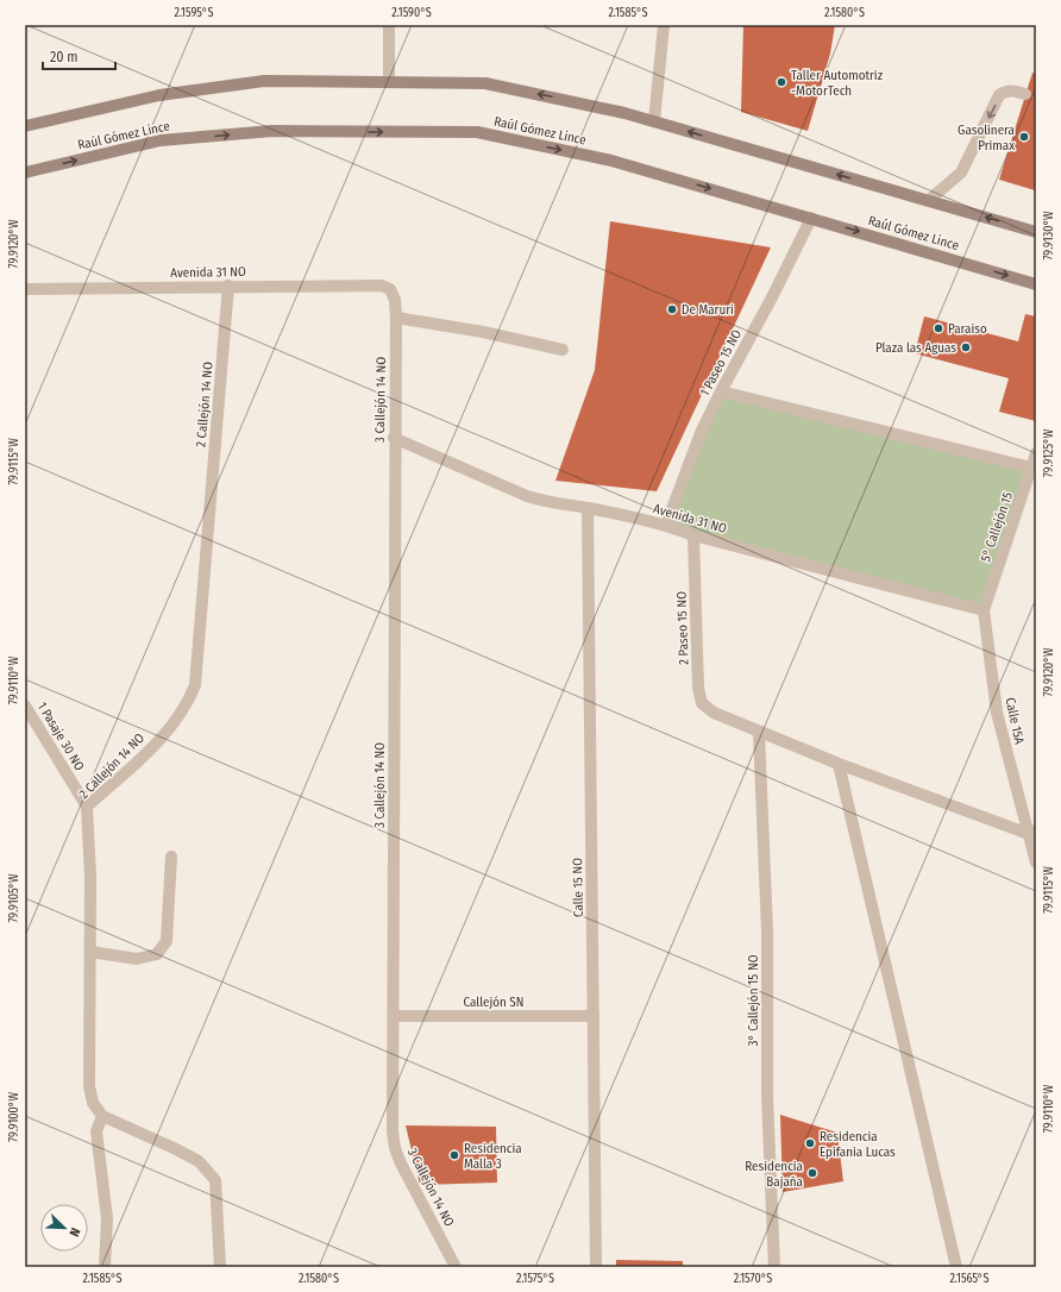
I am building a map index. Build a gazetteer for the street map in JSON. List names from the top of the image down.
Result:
{
  "streets": {
    "main road": ["Raúl Gómez Lince"],
    "street": [
      "Avenida 31 NO",
      "1 Paseo 15 NO",
      "3 Callejón 14 NO",
      "2 Callejón 14 NO",
      "5° Callejón 15",
      "2 Paseo 15 NO",
      "Calle 15A",
      "1 Pasaje 30 NO",
      "Calle 15 NO",
      "3° Callejón 15 NO",
      "Callejón SN"
    ]
  },
  "crossings": [
    ["Raúl Gómez Lince", "1 Paseo 15 NO"],
    ["Avenida 31 NO", "1 Paseo 15 NO"],
    ["Avenida 31 NO", "3 Callejón 14 NO"],
    ["Avenida 31 NO", "2 Callejón 14 NO"],
    ["Avenida 31 NO", "5° Callejón 15"],
    ["Avenida 31 NO", "2 Paseo 15 NO"],
    ["Avenida 31 NO", "Calle 15A"],
    ["Avenida 31 NO", "Calle 15 NO"],
    ["3 Callejón 14 NO", "Callejón SN"],
    ["2 Callejón 14 NO", "1 Pasaje 30 NO"],
    ["5° Callejón 15", "Calle 15A"],
    ["2 Paseo 15 NO", "3° Callejón 15 NO"],
    ["Calle 15 NO", "Callejón SN"]
  ],
  "places": [
    "Taller Automotriz -MotorTech",
    "Gasolinera Primax",
    "De Maruri",
    "Paraiso",
    "Plaza las Aguas",
    "Residencia Epifania Lucas",
    "Residencia Malla 3",
    "Residencia Bajaña"
  ],
  "scale_bar": "20 m",
  "north": "bottom right",
  "coordinates": [
    "2.1595°S",
    "2.1590°S",
    "2.1585°S",
    "2.1580°S",
    "79.9130°W",
    "79.9120°W",
    "79.9125°W",
    "79.9115°W",
    "79.9110°W",
    "79.9105°W",
    "79.9100°W",
    "2.1575°S",
    "2.1570°S",
    "2.1565°S"
  ]
}
